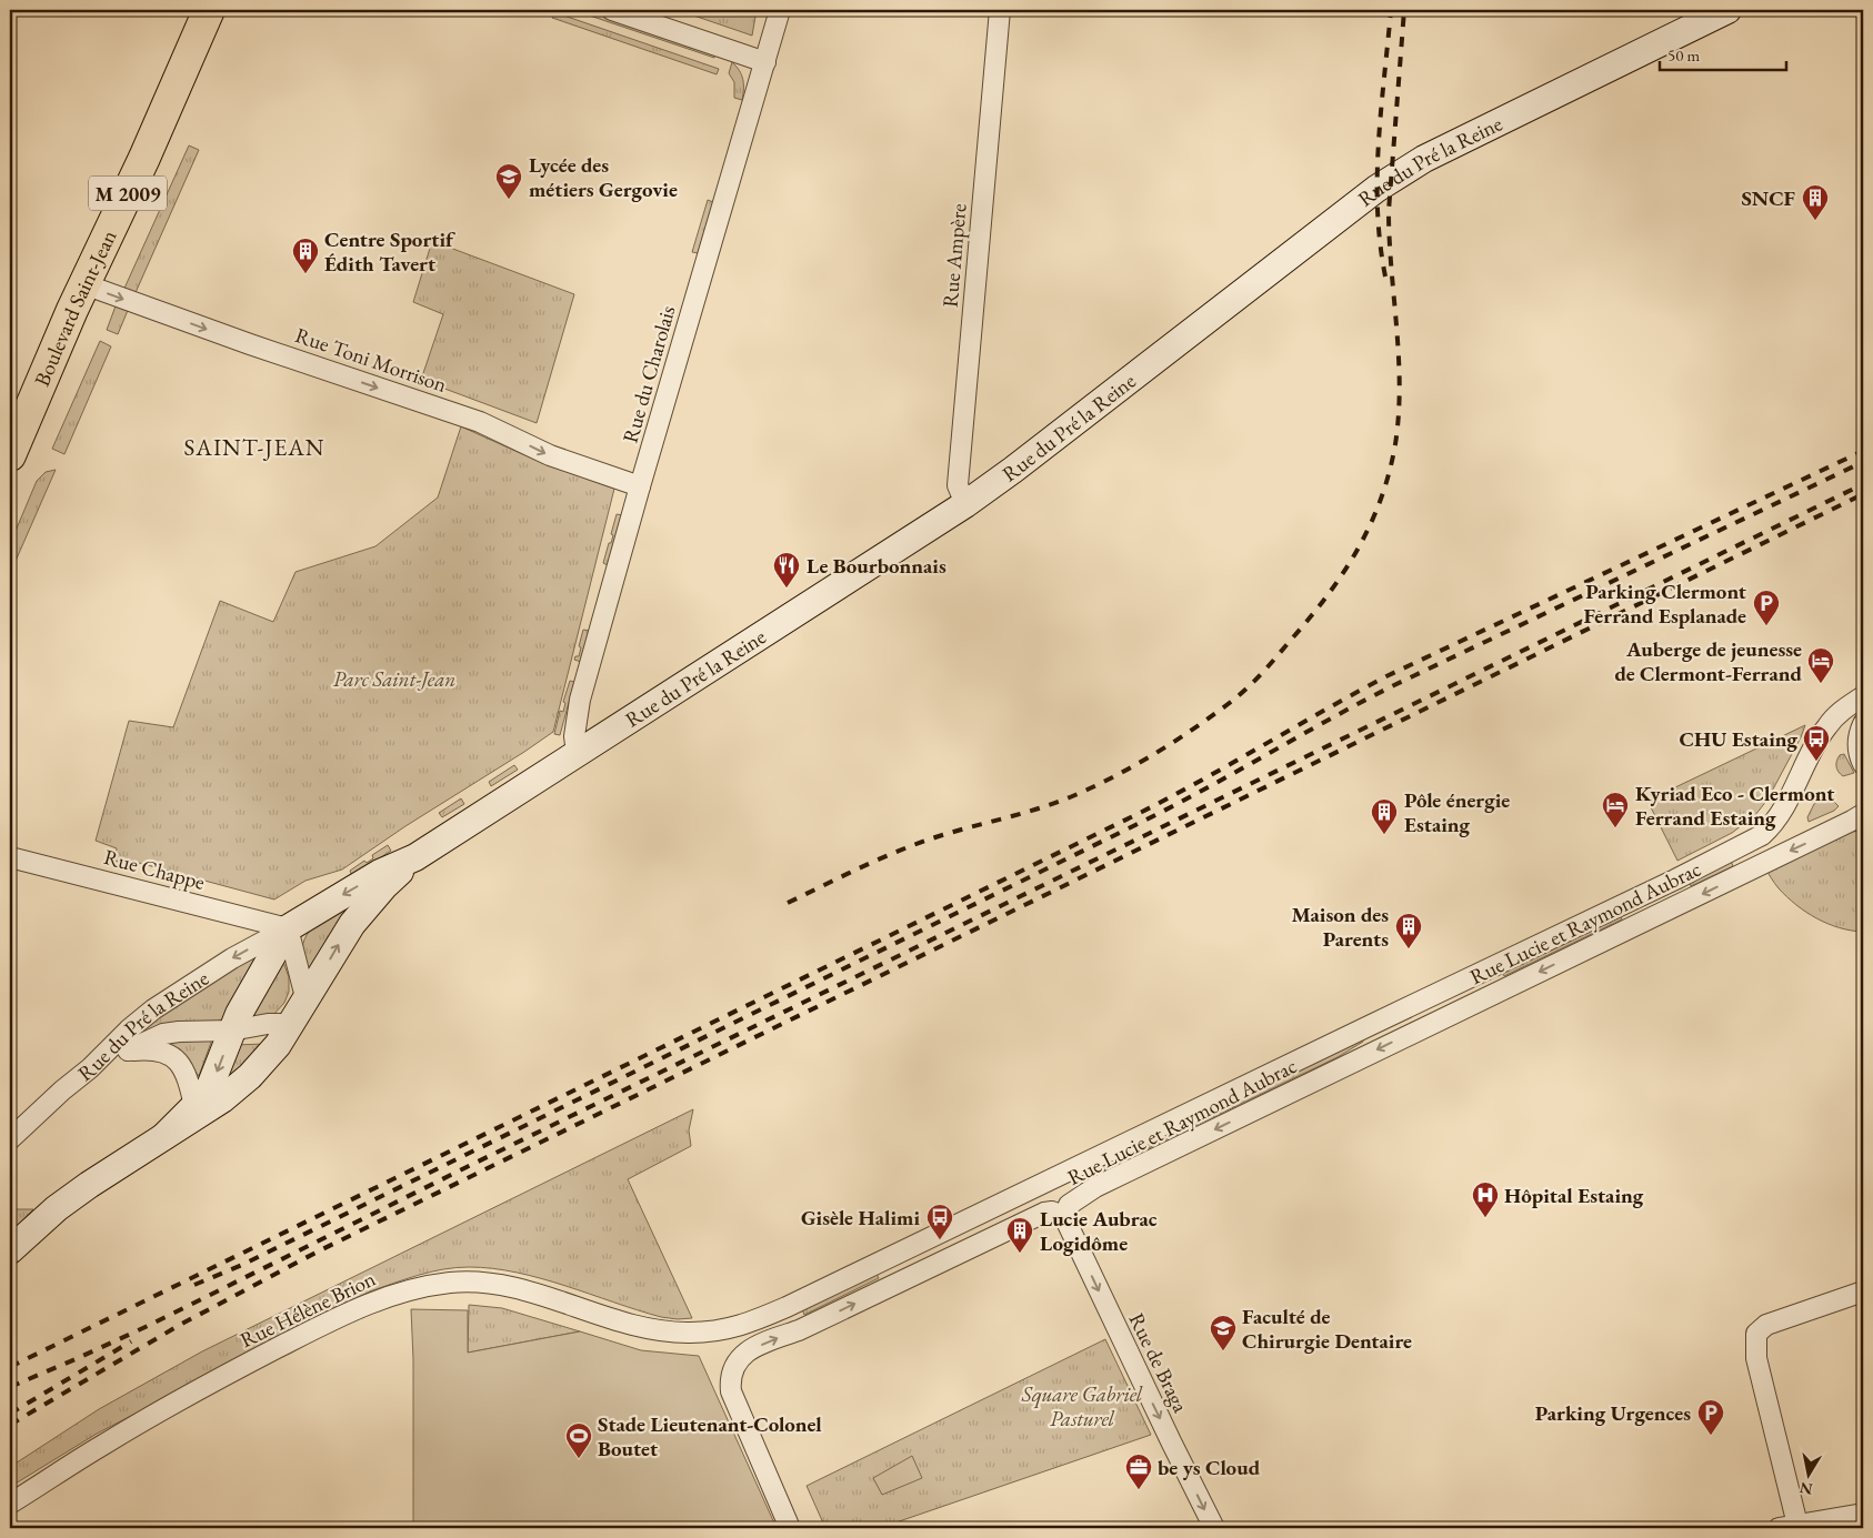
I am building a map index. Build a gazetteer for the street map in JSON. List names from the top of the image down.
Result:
{
  "streets": {
    "main road": ["Rue du Pré la Reine", "M 2009", "Boulevard Saint-Jean"],
    "street": [
      "Rue Ampère",
      "Rue Toni Morrison",
      "Rue du Charolais",
      "Rue Chappe",
      "Rue Lucie et Raymond Aubrac",
      "Rue Hélène Brion",
      "Rue de Braga"
    ]
  },
  "crossings": [
    ["Rue du Pré la Reine", "Rue Ampère"],
    ["Rue du Pré la Reine", "Rue du Charolais"],
    ["Rue du Pré la Reine", "Rue Chappe"],
    ["Boulevard Saint-Jean", "Rue Toni Morrison"],
    ["Rue Toni Morrison", "Rue du Charolais"],
    ["Rue Lucie et Raymond Aubrac", "Rue de Braga"]
  ],
  "one_way": ["Rue Toni Morrison", "Rue de Braga"],
  "districts": ["SAINT-JEAN"],
  "parks": ["Parc Saint-Jean", "Square Gabriel Pasturel"],
  "places": {
    "school or university": ["Lycée des métiers Gergovie", "Faculté de Chirurgie Dentaire"],
    "building": [
      "SNCF",
      "Centre Sportif Édith Tavert",
      "Pôle énergie Estaing",
      "Maison des Parents",
      "Lucie Aubrac Logidôme"
    ],
    "restaurant": ["Le Bourbonnais"],
    "parking": ["Parking Clermont Ferrand Esplanade", "Parking Urgences"],
    "hotel": ["Auberge de jeunesse de Clermont-Ferrand", "Kyriad Eco - Clermont Ferrand Estaing"],
    "bus stop": ["CHU Estaing", "Gisèle Halimi"],
    "hospital": ["Hôpital Estaing"],
    "sports": ["Stade Lieutenant-Colonel Boutet"],
    "office": ["be ys Cloud"]
  },
  "scale_bar": "50 m",
  "north": "bottom"
}
